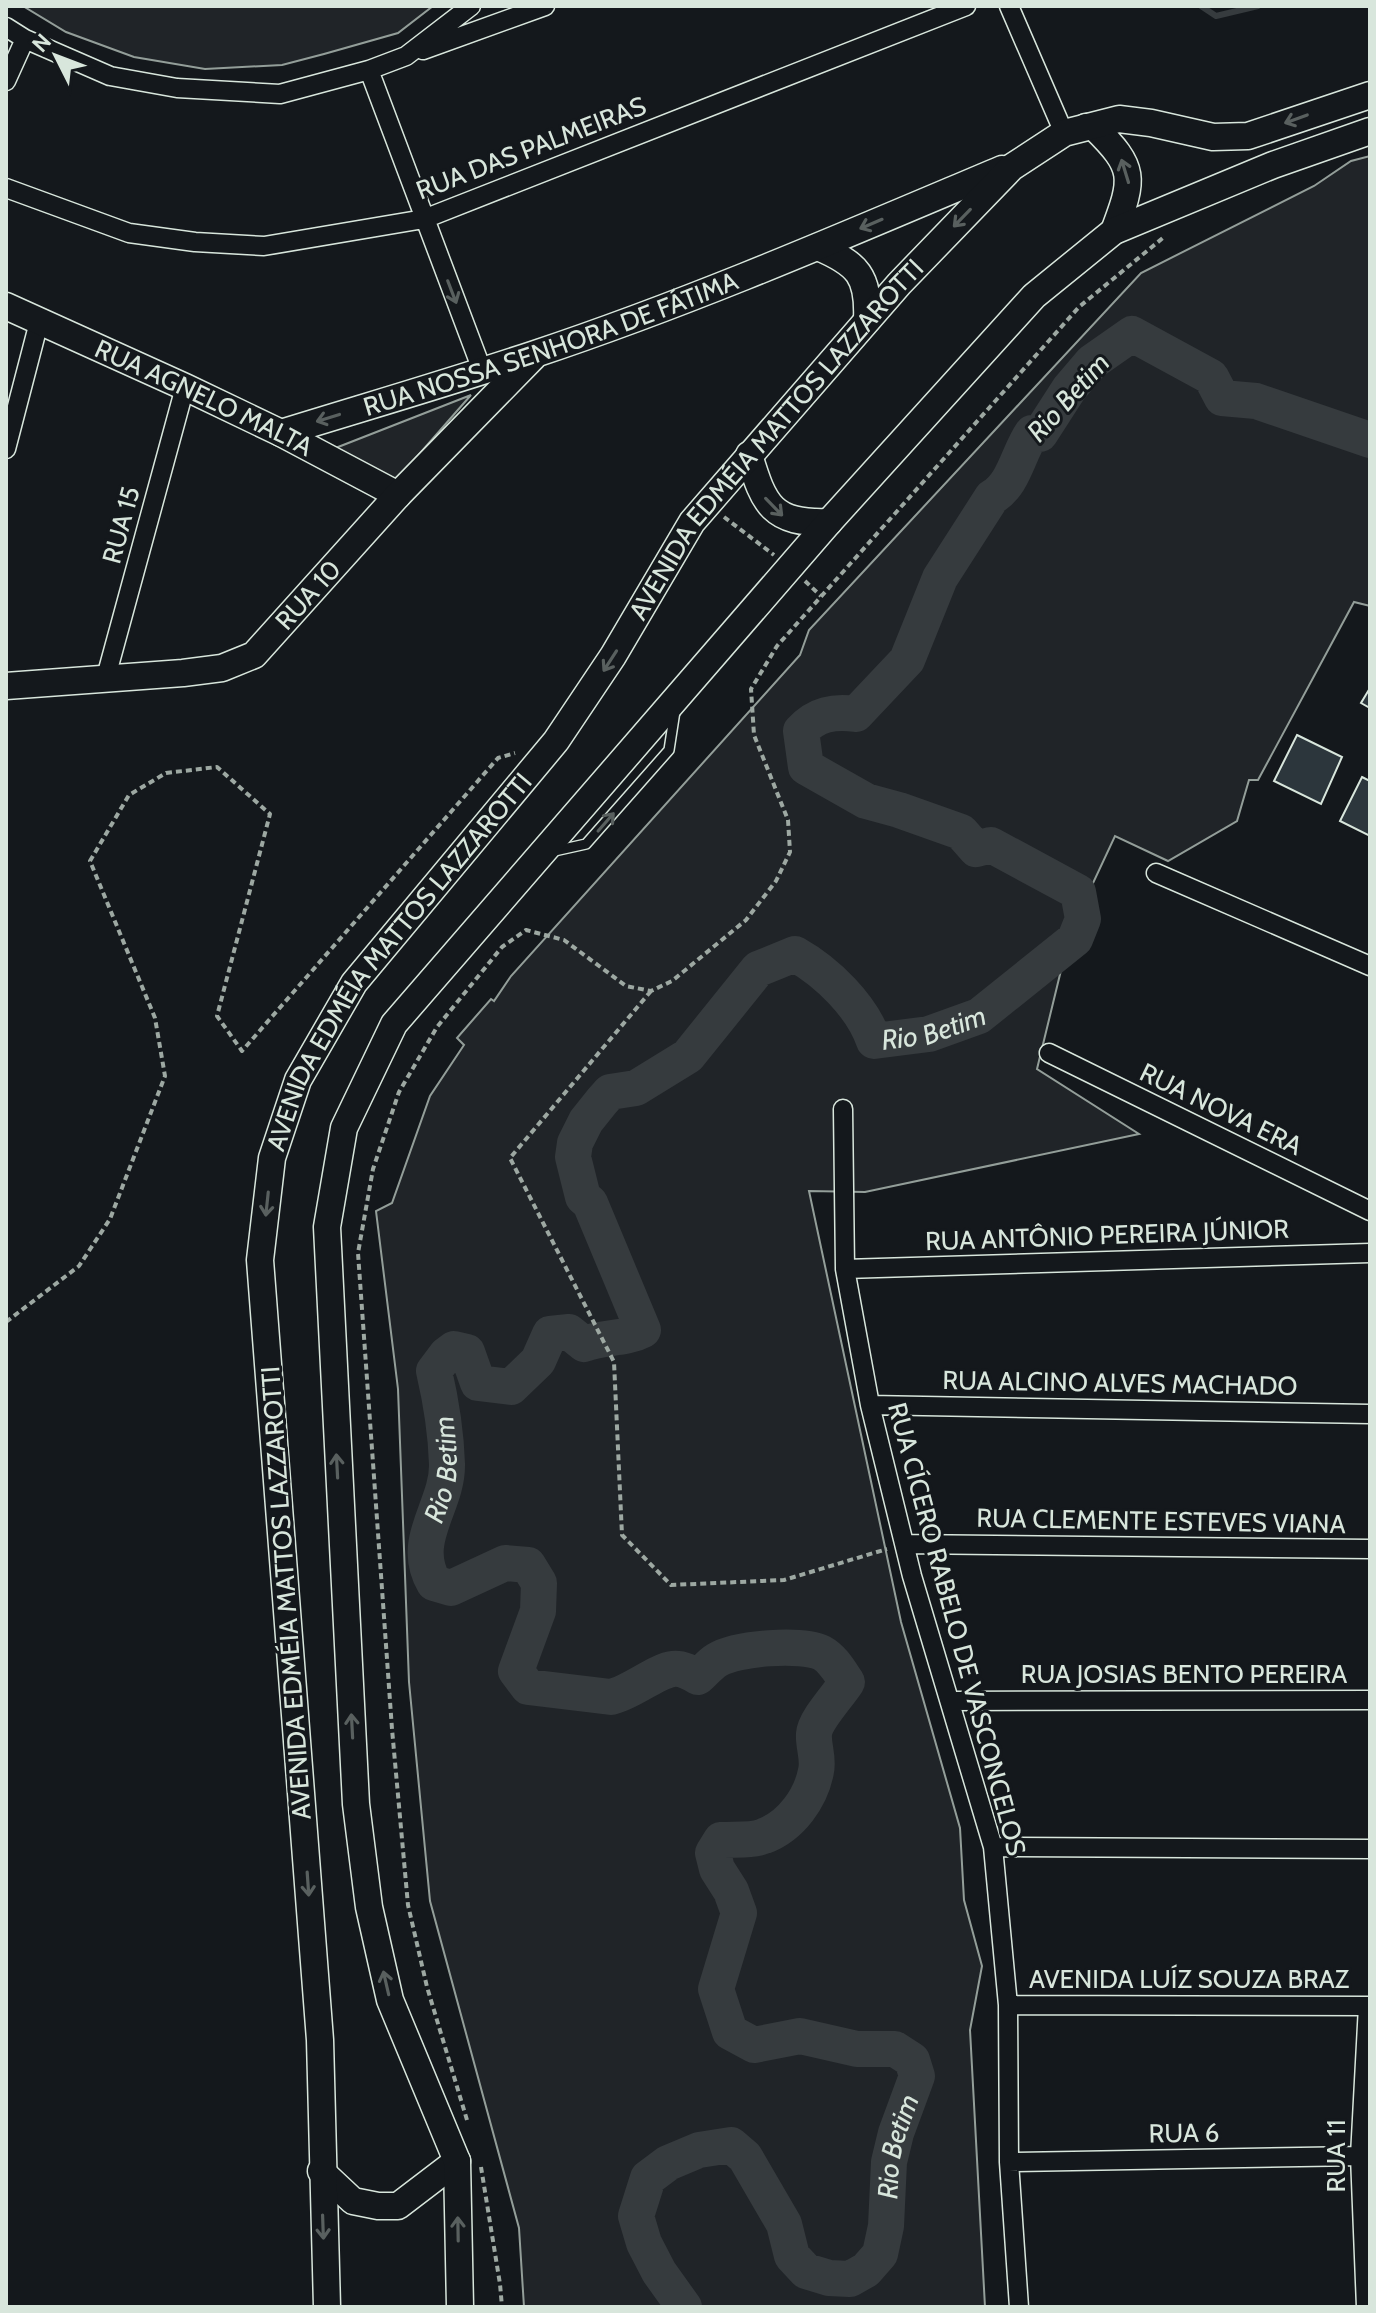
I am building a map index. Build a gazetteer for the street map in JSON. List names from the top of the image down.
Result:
{
  "streets": {
    "main road": [
      "RUA NOSSA SENHORA DE FÁTIMA",
      "RUA AGNELO MALTA",
      "AVENIDA EDMÉIA MATTOS LAZZAROTTI",
      "RUA 10"
    ],
    "street": [
      "RUA DAS PALMEIRAS",
      "RUA 15",
      "RUA NOVA ERA",
      "RUA ANTÔNIO PEREIRA JÚNIOR",
      "RUA ALCINO ALVES MACHADO",
      "RUA CLEMENTE ESTEVES VIANA",
      "RUA CÍCERO RABELO DE VASCONCELOS",
      "RUA JOSIAS BENTO PEREIRA",
      "AVENIDA LUÍZ SOUZA BRAZ",
      "RUA 6",
      "RUA 11"
    ]
  },
  "crossings": [
    ["RUA NOSSA SENHORA DE FÁTIMA", "RUA AGNELO MALTA"],
    ["RUA NOSSA SENHORA DE FÁTIMA", "AVENIDA EDMÉIA MATTOS LAZZAROTTI"],
    ["RUA NOSSA SENHORA DE FÁTIMA", "RUA 10"],
    ["RUA AGNELO MALTA", "RUA 15"],
    ["RUA AGNELO MALTA", "RUA 10"],
    ["RUA 15", "RUA 10"],
    ["RUA ANTÔNIO PEREIRA JÚNIOR", "RUA CÍCERO RABELO DE VASCONCELOS"],
    ["RUA ALCINO ALVES MACHADO", "RUA CÍCERO RABELO DE VASCONCELOS"],
    ["RUA CLEMENTE ESTEVES VIANA", "RUA CÍCERO RABELO DE VASCONCELOS"],
    ["RUA CÍCERO RABELO DE VASCONCELOS", "RUA JOSIAS BENTO PEREIRA"],
    ["RUA CÍCERO RABELO DE VASCONCELOS", "AVENIDA LUÍZ SOUZA BRAZ"],
    ["RUA CÍCERO RABELO DE VASCONCELOS", "RUA 6"],
    ["AVENIDA LUÍZ SOUZA BRAZ", "RUA 11"],
    ["RUA 6", "RUA 11"]
  ],
  "one_way": ["RUA NOSSA SENHORA DE FÁTIMA"],
  "water": ["Rio Betim"],
  "north": "top left"
}
